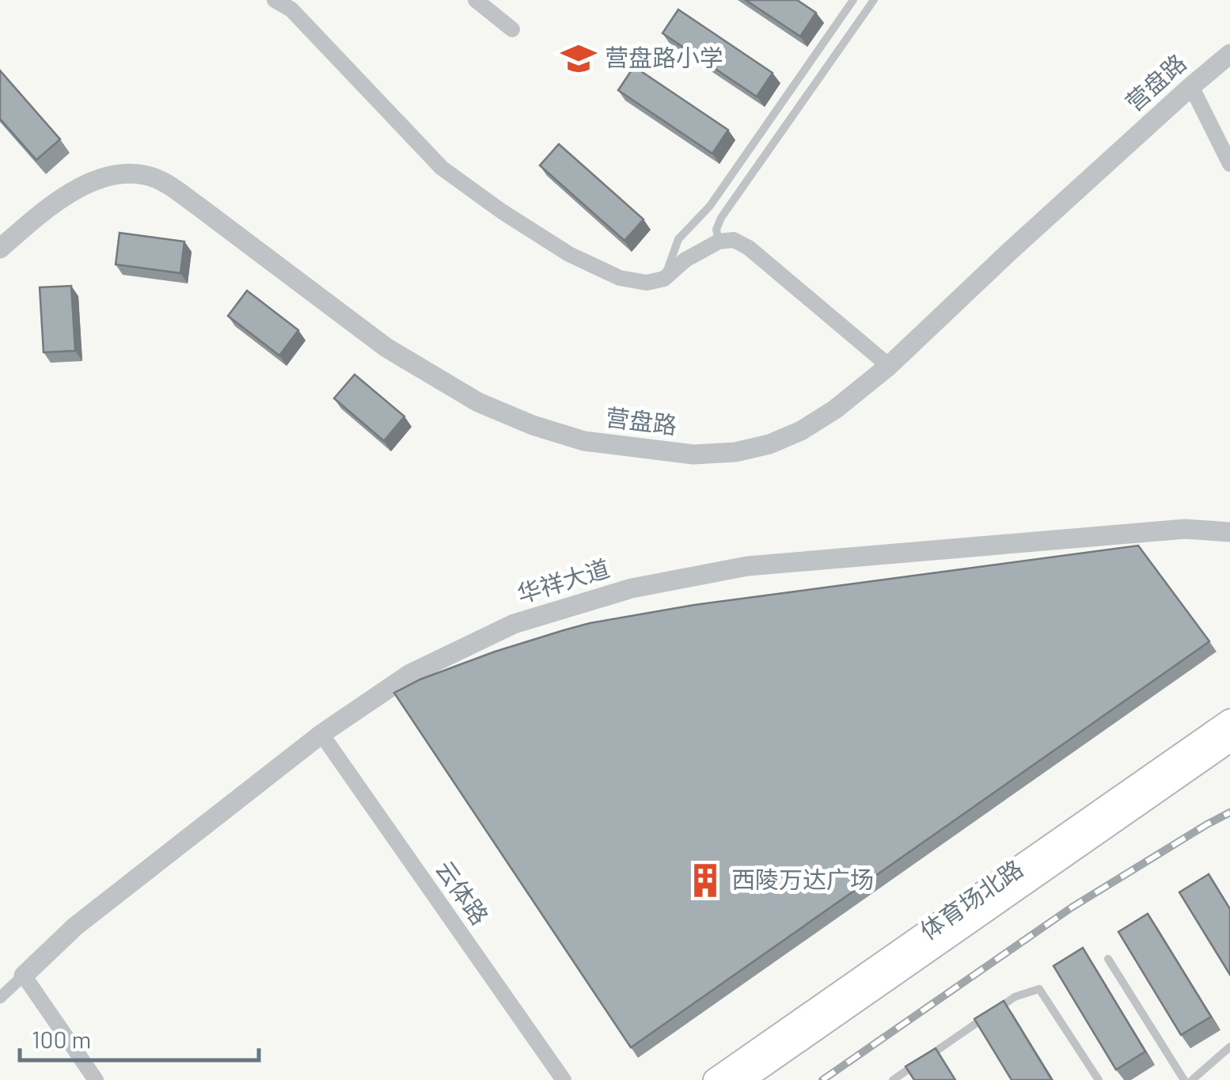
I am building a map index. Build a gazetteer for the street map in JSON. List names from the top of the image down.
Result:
{
  "streets": {
    "main road": ["体育场北路"],
    "street": ["营盘路", "华祥大道", "云体路"]
  },
  "crossings": [
    ["华祥大道", "云体路"]
  ],
  "places": {
    "school or university": ["营盘路小学"],
    "building": ["西陵万达广场"]
  },
  "scale_bar": "100 m"
}
